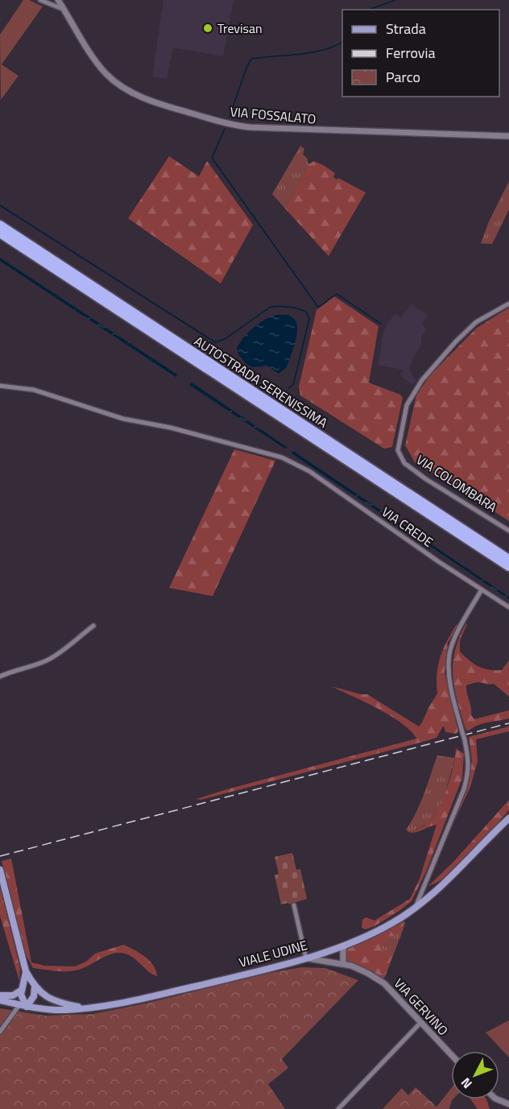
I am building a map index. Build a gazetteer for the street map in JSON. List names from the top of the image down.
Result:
{
  "streets": {
    "highway": ["AUTOSTRADA SERENISSIMA"],
    "main road": ["VIALE UDINE"],
    "street": [
      "VIA FOSSALATO",
      "VIA COLOMBARA",
      "VIA CREDE",
      "VIA GERVINO"
    ]
  },
  "crossings": [
    ["VIALE UDINE", "VIA GERVINO"]
  ],
  "places": ["Trevisan"],
  "legend": ["Strada", "Ferrovia", "Parco"],
  "north": "bottom left"
}
